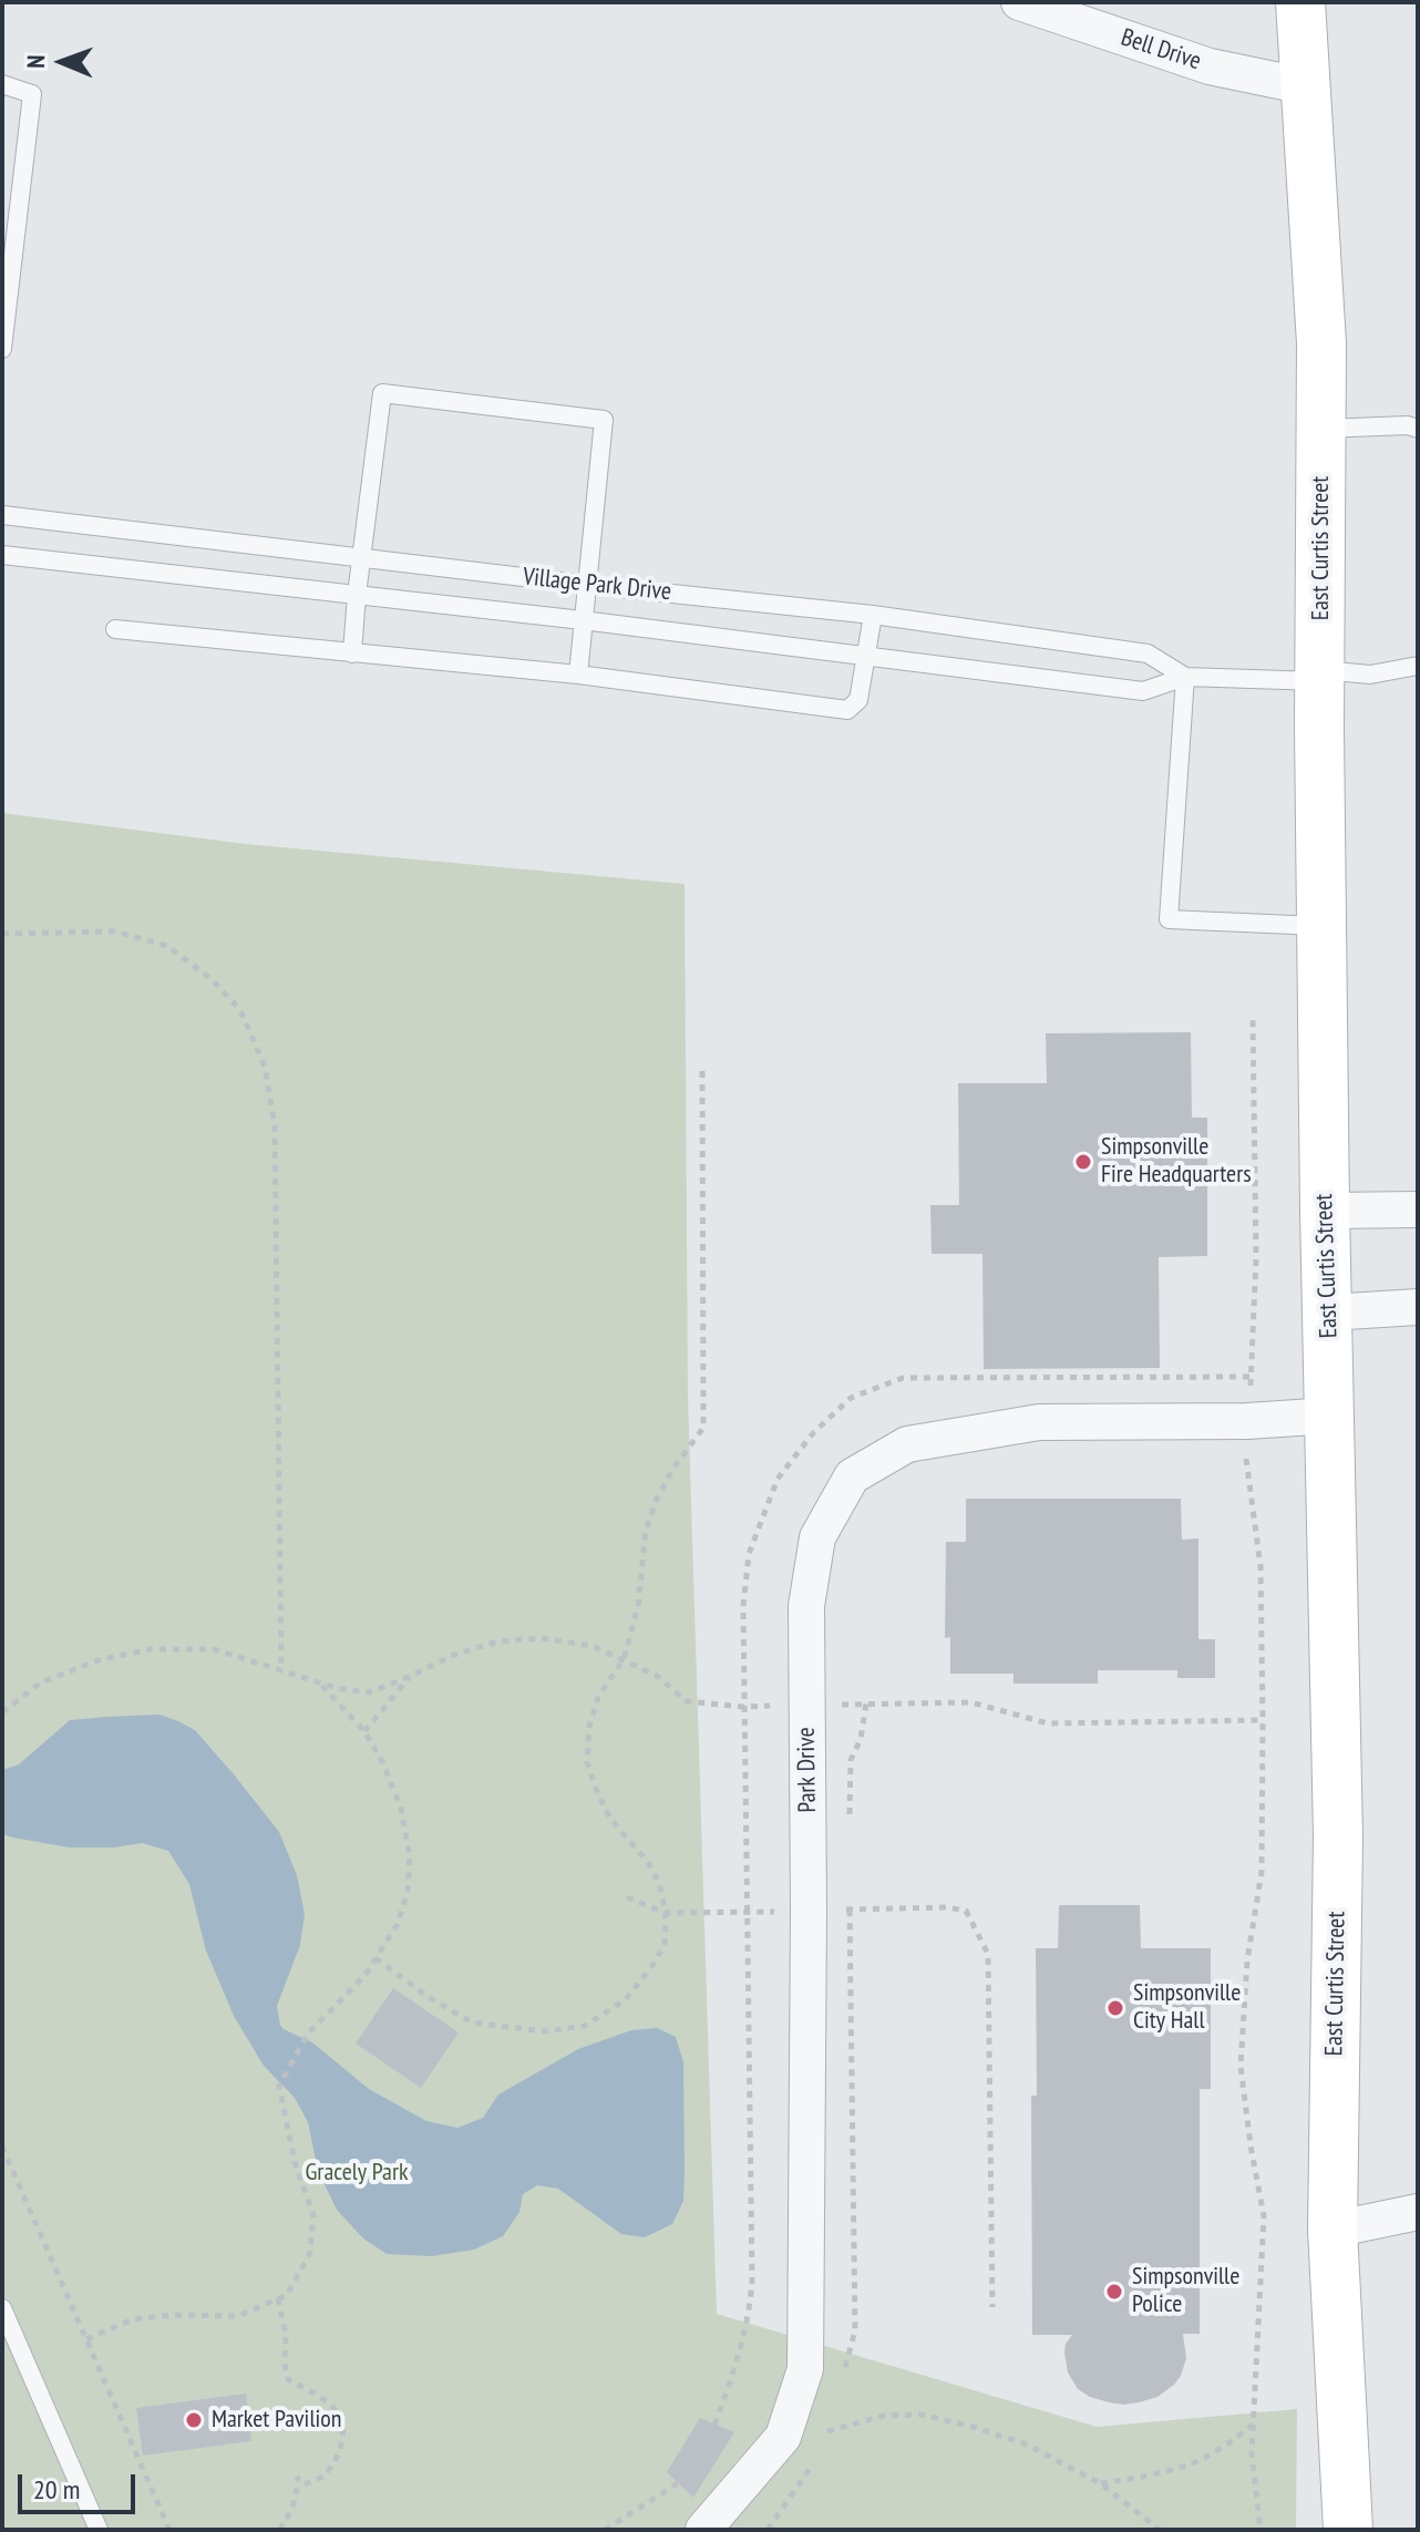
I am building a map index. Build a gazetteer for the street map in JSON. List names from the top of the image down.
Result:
{
  "streets": {
    "main road": ["East Curtis Street"],
    "street": ["Bell Drive", "Park Drive"],
    "lane": ["Village Park Drive"]
  },
  "crossings": [
    ["Bell Drive", "East Curtis Street"],
    ["East Curtis Street", "Village Park Drive"],
    ["East Curtis Street", "Park Drive"]
  ],
  "parks": ["Gracely Park"],
  "places": [
    "Simpsonville Fire Headquarters",
    "Simpsonville City Hall",
    "Simpsonville Police",
    "Market Pavilion"
  ],
  "scale_bar": "20 m",
  "north": "left"
}
